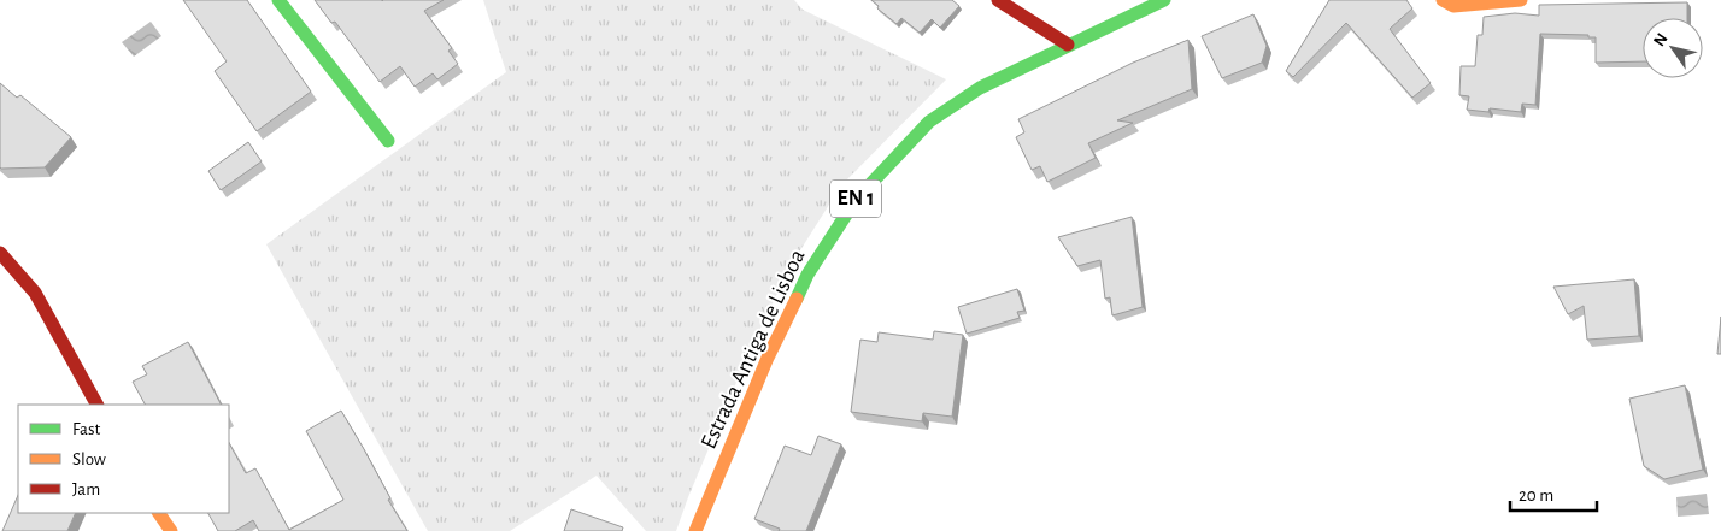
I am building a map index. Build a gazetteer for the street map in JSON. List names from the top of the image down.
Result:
{
  "streets": {
    "main road": ["EN 1", "Estrada Antiga de Lisboa"]
  },
  "legend": ["Fast", "Slow", "Jam"],
  "scale_bar": "20 m",
  "north": "top left"
}
